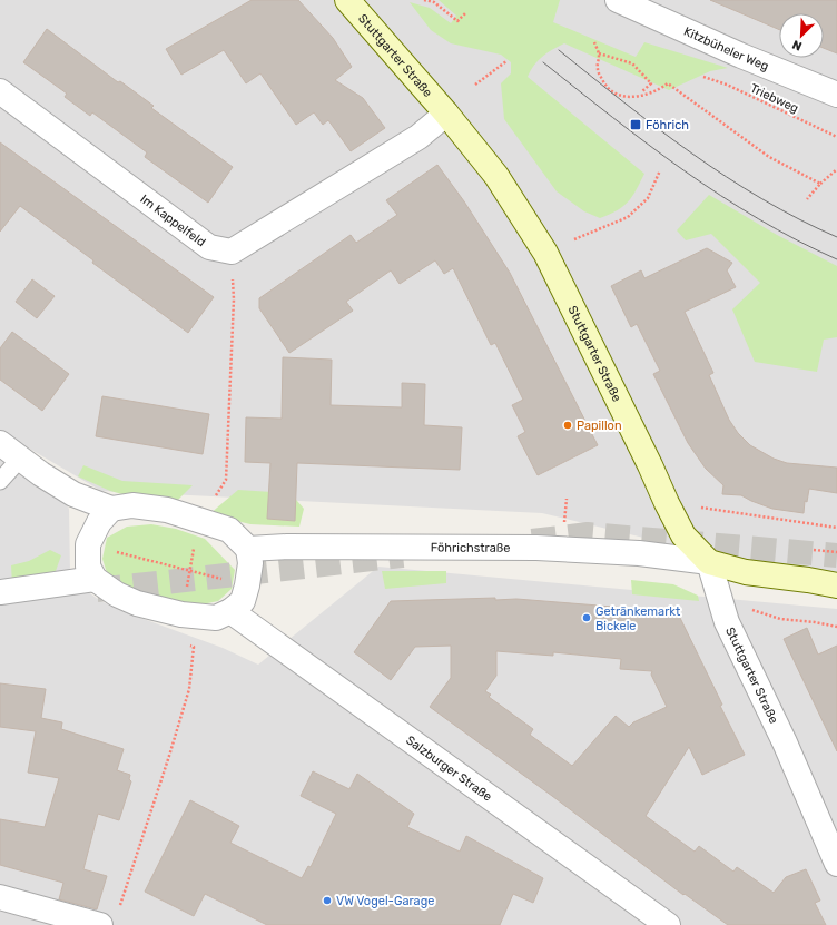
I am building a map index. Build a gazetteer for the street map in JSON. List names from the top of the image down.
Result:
{
  "streets": {
    "main road": ["Stuttgarter Straße", "Föhrichstraße"],
    "street": ["Kitzbüheler Weg", "Im Kappelfeld", "Salzburger Straße"],
    "path": ["Triebweg"]
  },
  "crossings": [
    ["Stuttgarter Straße", "Föhrichstraße"]
  ],
  "places": {
    "transit": ["Föhrich"],
    "other": ["Papillon", "Getränkemarkt Bickele", "VW Vogel-Garage"]
  },
  "north": "bottom left"
}
